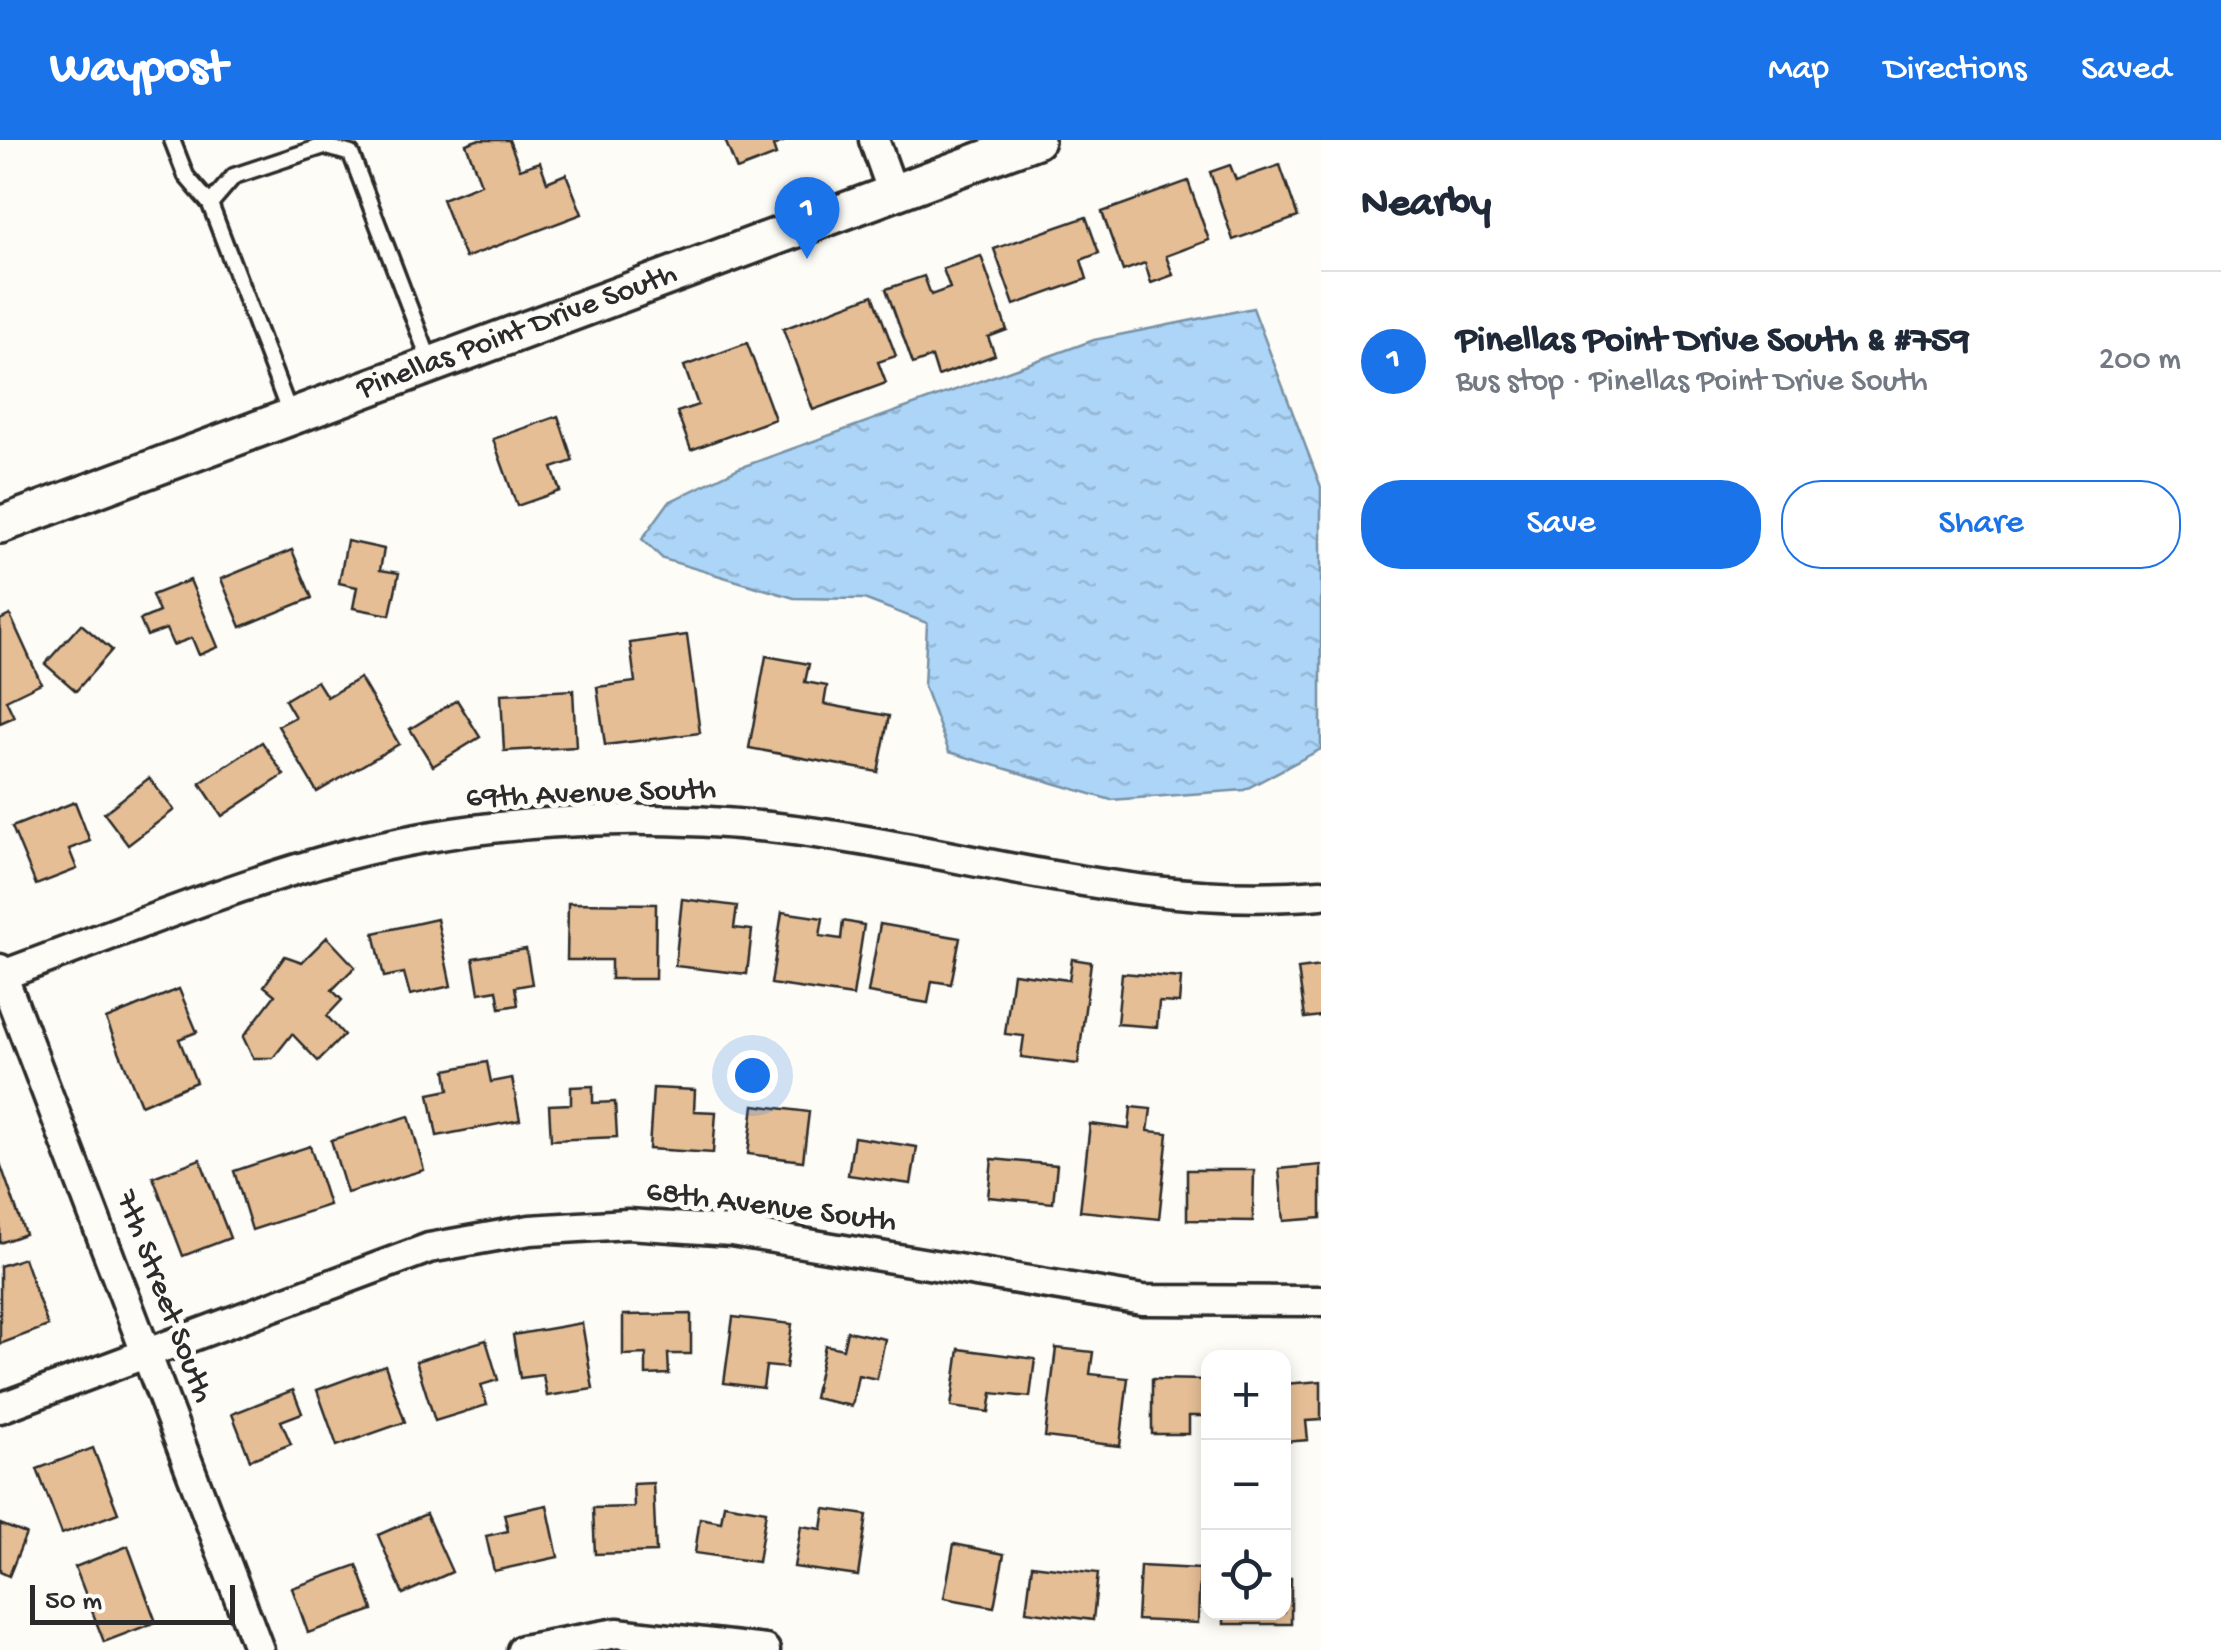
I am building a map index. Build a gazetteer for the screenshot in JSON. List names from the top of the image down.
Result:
{
  "streets": {
    "street": [
      "Pinellas Point Drive South",
      "69th Avenue South",
      "68th Avenue South",
      "7th Street South"
    ]
  },
  "crossings": [
    ["69th Avenue South", "7th Street South"],
    ["68th Avenue South", "7th Street South"]
  ],
  "scale_bar": "50 m",
  "page": {
    "header": "Waypost",
    "nav": ["Map", "Directions", "Saved"],
    "heading": "Nearby",
    "pins": "1",
    "list": [
      {
        "mark": "1",
        "name": "Pinellas Point Drive South & #759",
        "note": "Bus stop · Pinellas Point Drive South",
        "value": "200 m"
      }
    ],
    "buttons": ["Save", "Share"],
    "map_buttons": ["+", "−"],
    "scale": "50 m"
  }
}
